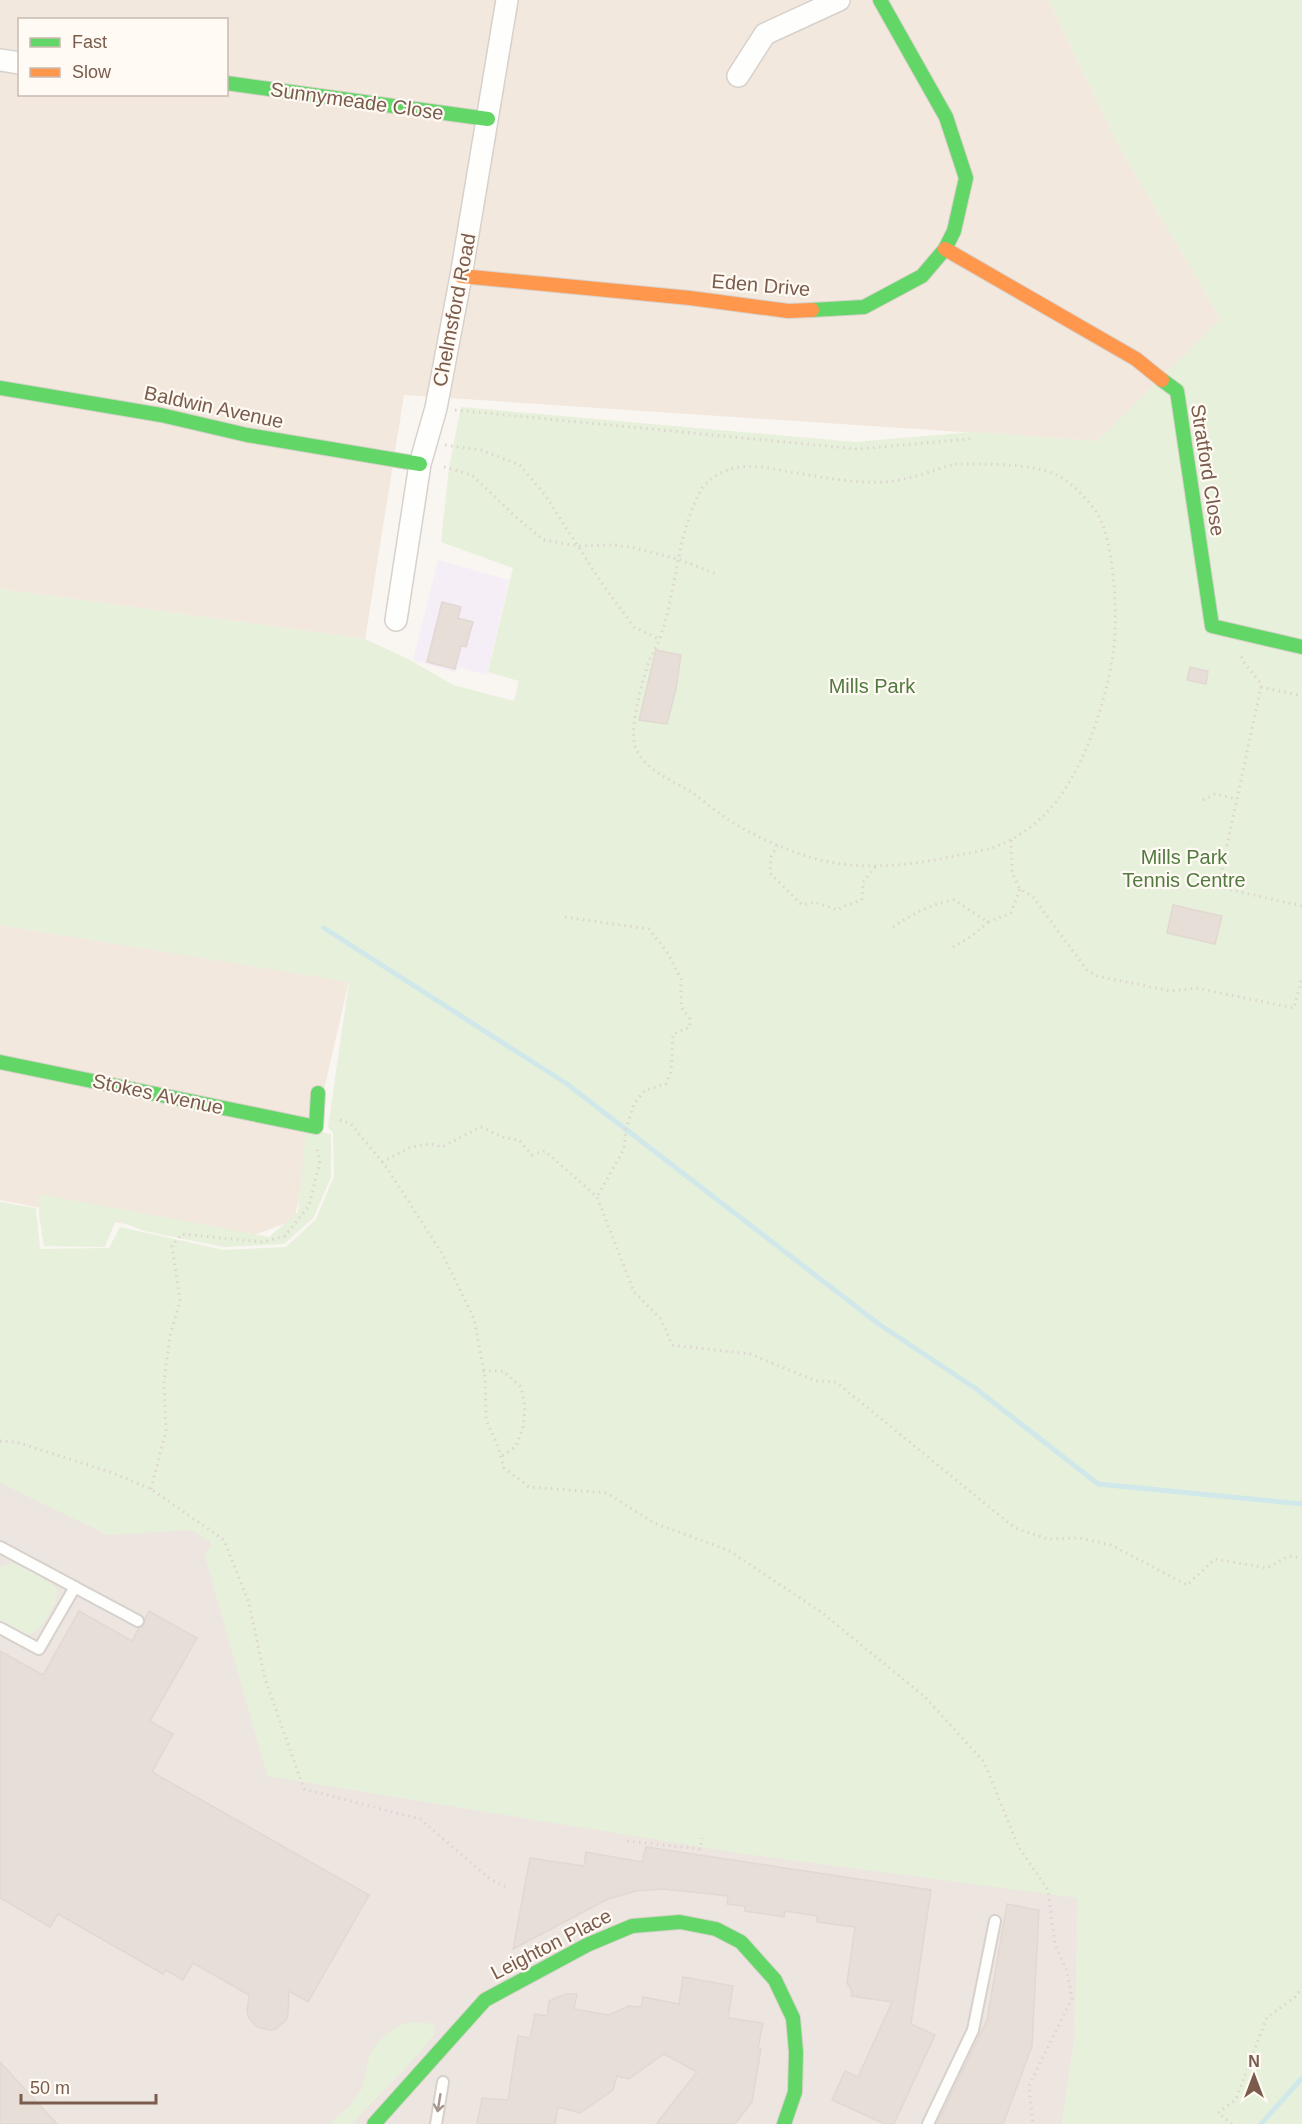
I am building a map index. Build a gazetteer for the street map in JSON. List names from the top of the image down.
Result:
{
  "streets": {
    "street": [
      "Sunnymeade Close",
      "Eden Drive",
      "Chelmsford Road",
      "Baldwin Avenue",
      "Stratford Close",
      "Stokes Avenue",
      "Leighton Place"
    ]
  },
  "crossings": [
    ["Sunnymeade Close", "Chelmsford Road"],
    ["Eden Drive", "Chelmsford Road"],
    ["Eden Drive", "Stratford Close"],
    ["Chelmsford Road", "Baldwin Avenue"]
  ],
  "parks": ["Mills Park", "Mills Park Tennis Centre"],
  "legend": ["Fast", "Slow"],
  "scale_bar": "50 m",
  "north": "top"
}
